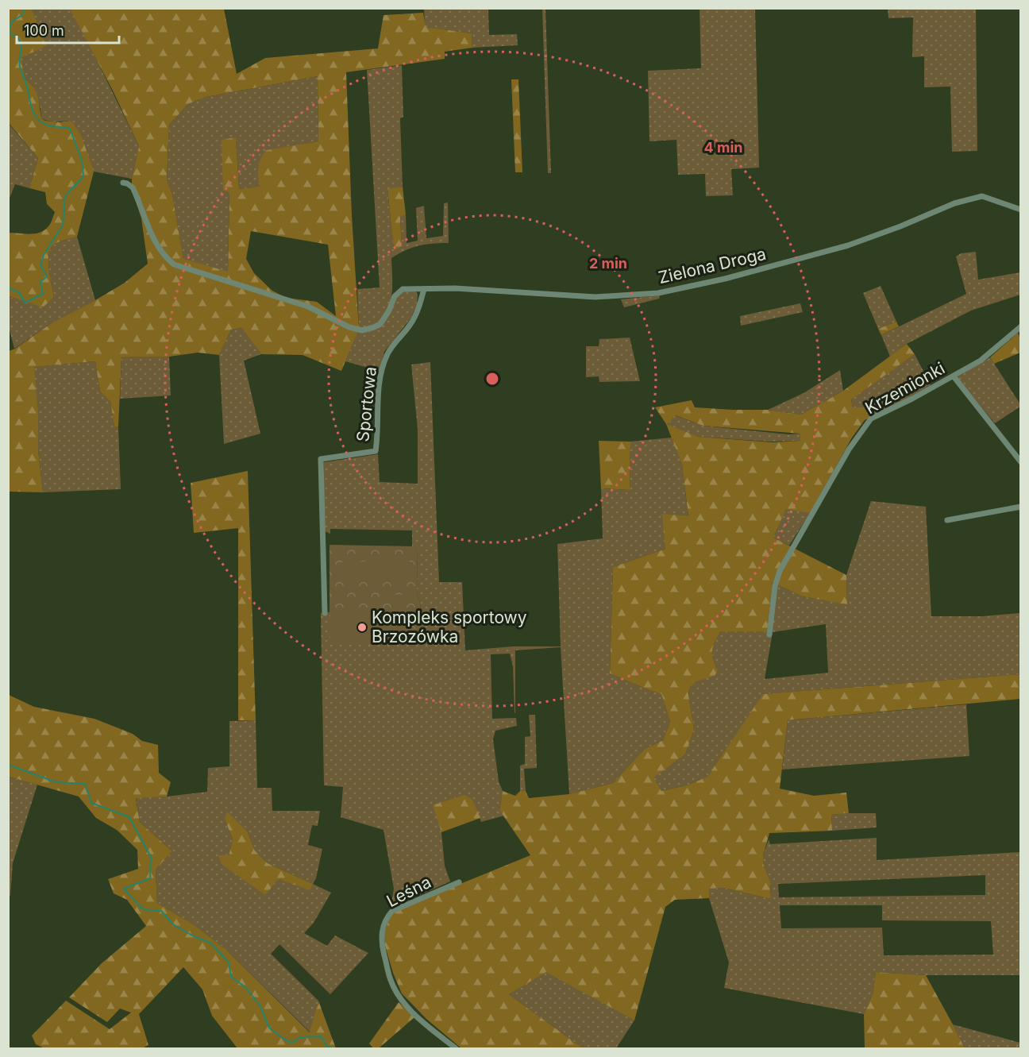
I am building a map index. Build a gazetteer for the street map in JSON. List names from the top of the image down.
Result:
{
  "streets": {
    "street": [
      "Zielona Droga",
      "Krzemionki",
      "Sportowa",
      "Leśna"
    ]
  },
  "crossings": [
    ["Zielona Droga", "Sportowa"]
  ],
  "places": ["Kompleks sportowy Brzozówka"],
  "scale_bar": "100 m",
  "rings": ["4 min", "2 min"]
}
